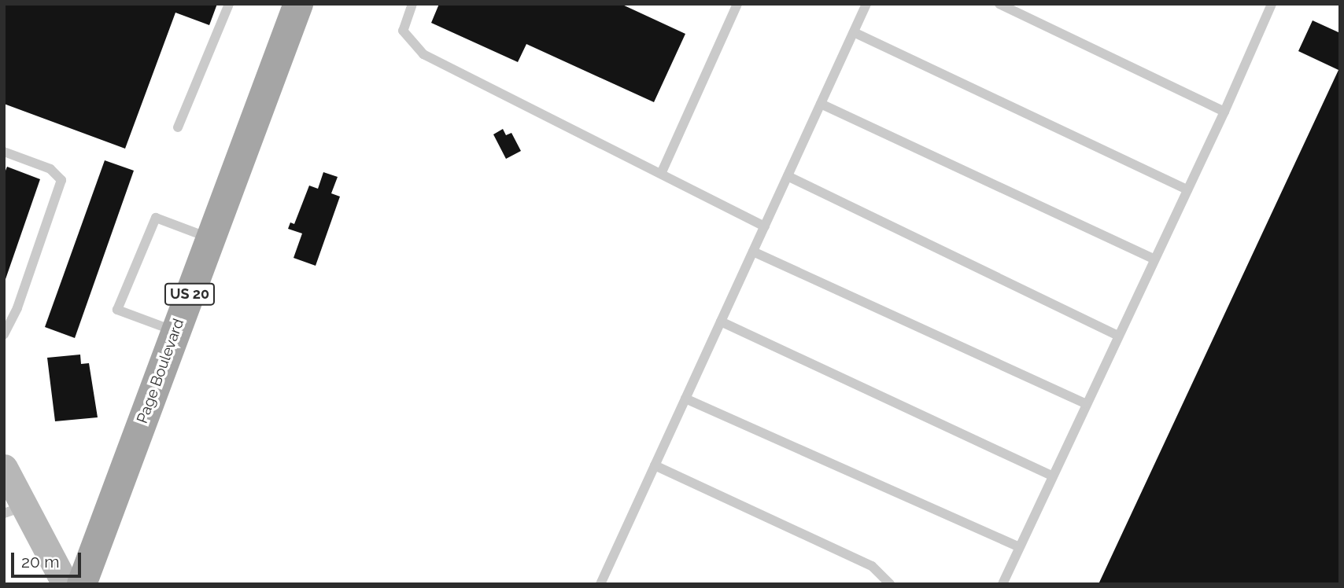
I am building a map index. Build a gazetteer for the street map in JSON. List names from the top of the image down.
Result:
{
  "streets": {
    "main road": ["US 20", "Page Boulevard"]
  },
  "scale_bar": "20 m"
}
